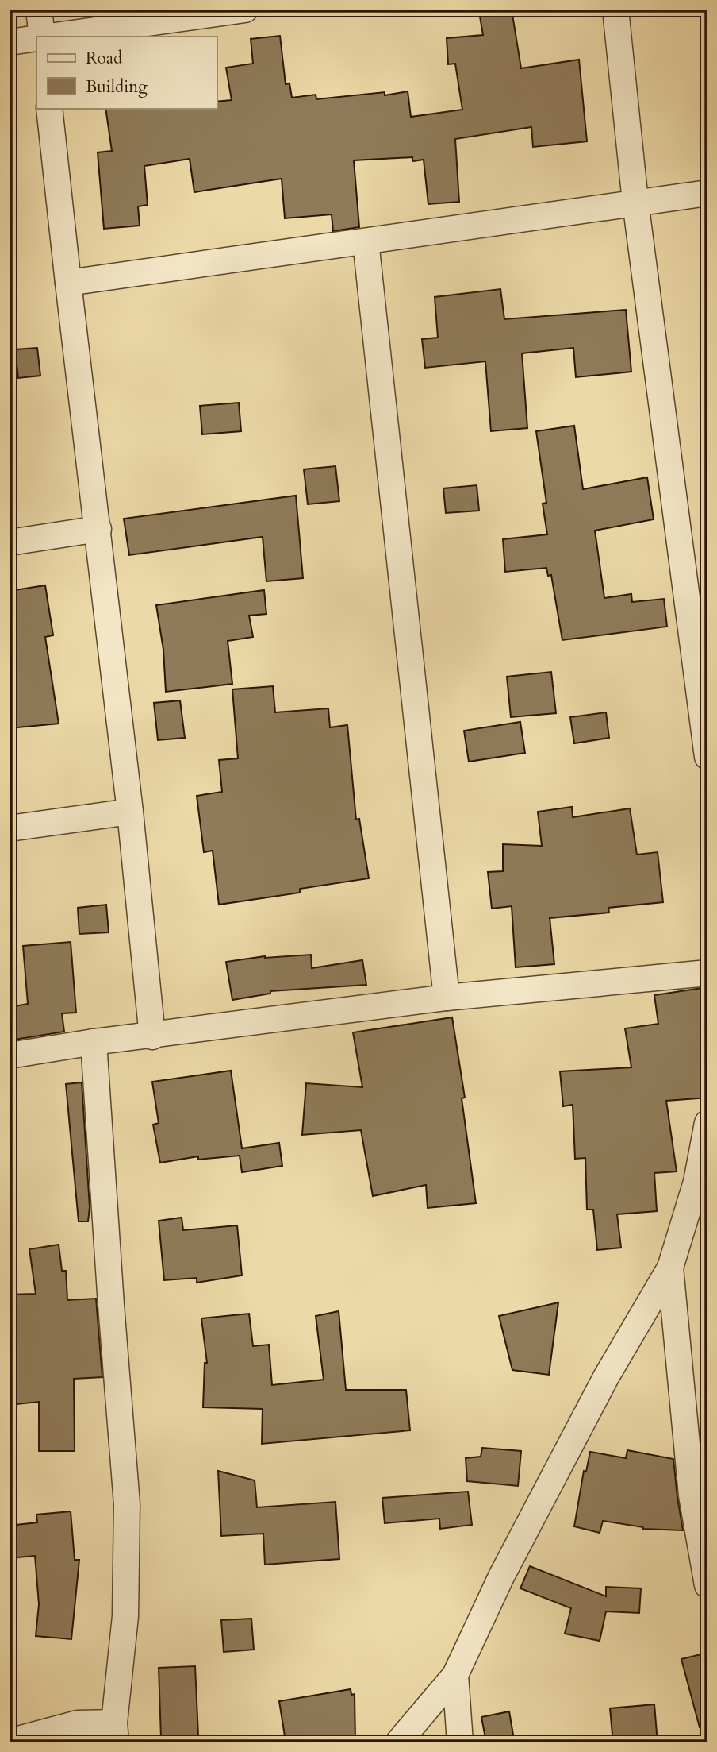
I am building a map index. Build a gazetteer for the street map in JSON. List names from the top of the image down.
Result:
{
  "legend": ["Road", "Building"]
}
